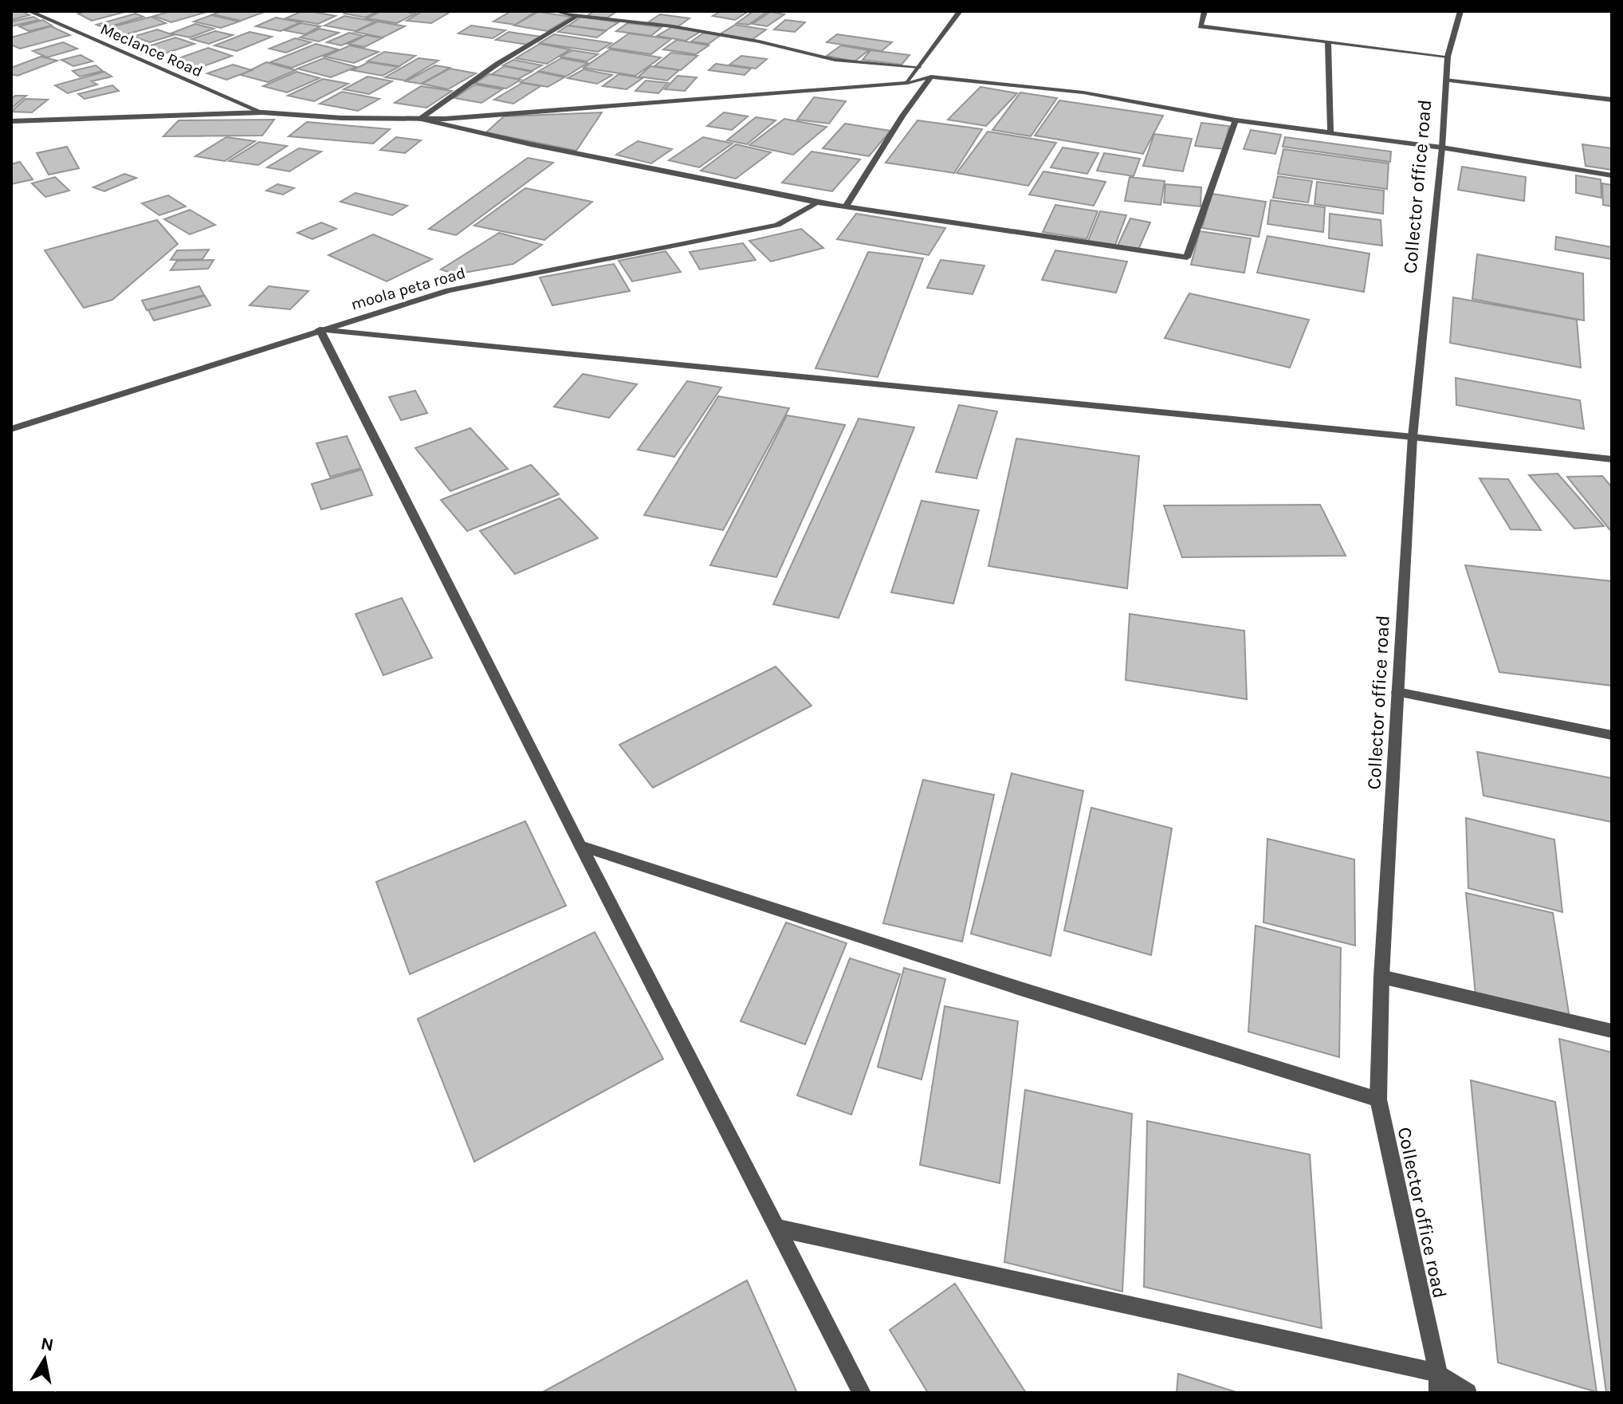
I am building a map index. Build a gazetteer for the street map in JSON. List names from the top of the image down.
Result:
{
  "streets": {
    "street": ["Meclance Road", "Collector office road", "moola peta road"]
  },
  "north": "top"
}
